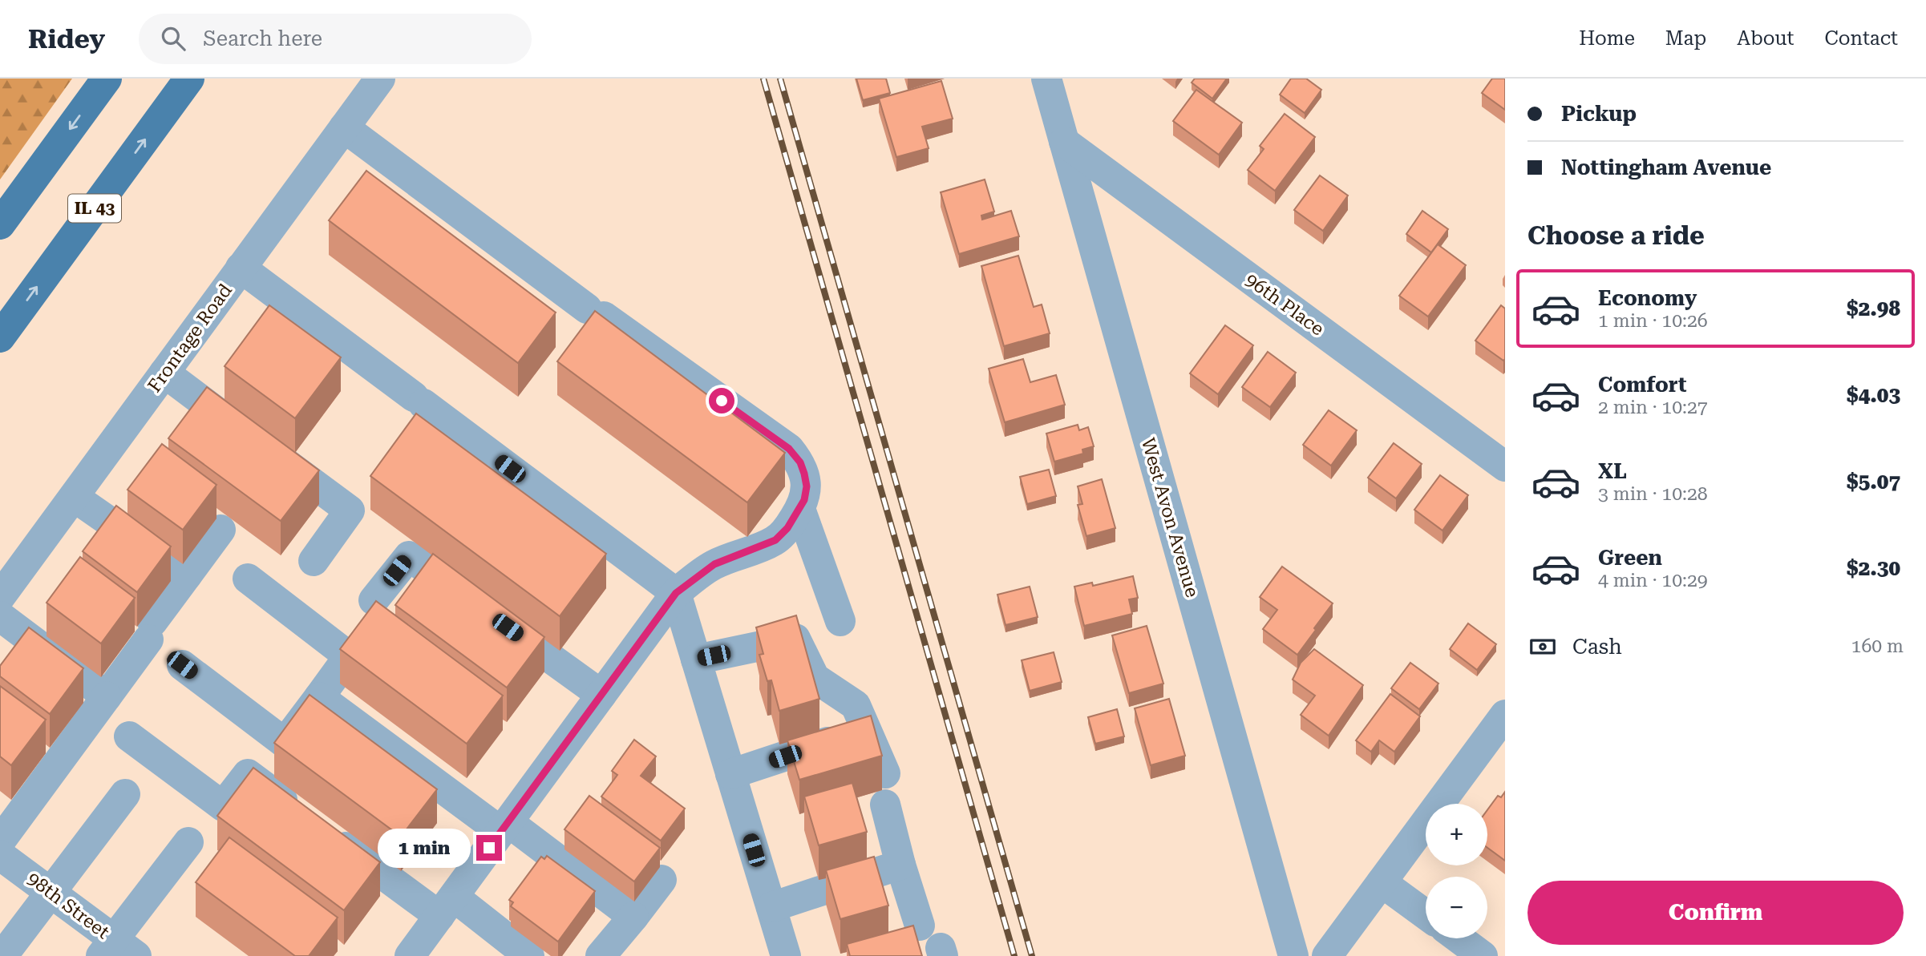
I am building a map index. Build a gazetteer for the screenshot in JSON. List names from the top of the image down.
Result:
{
  "streets": {
    "main road": ["IL 43"],
    "street": [
      "96th Place",
      "Frontage Road",
      "West Avon Avenue",
      "98th Street"
    ]
  },
  "crossings": [
    ["96th Place", "West Avon Avenue"]
  ],
  "page": {
    "header": "Ridey",
    "search": "Search here",
    "nav": [
      "Home",
      "Map",
      "About",
      "Contact"
    ],
    "banner": ["Pickup", "Nottingham Avenue"],
    "heading": "Choose a ride",
    "list": [
      {
        "name": "Economy",
        "note": "1 min · 10:26",
        "value": "$2.98"
      },
      {
        "name": "Comfort",
        "note": "2 min · 10:27",
        "value": "$4.03"
      },
      {
        "name": "XL",
        "note": "3 min · 10:28",
        "value": "$5.07"
      },
      {
        "name": "Green",
        "note": "4 min · 10:29",
        "value": "$2.30"
      }
    ],
    "pay": ["Cash", "160 m"],
    "map_buttons": ["+", "−"],
    "bubble": "1 min",
    "buttons": "Confirm"
  }
}
